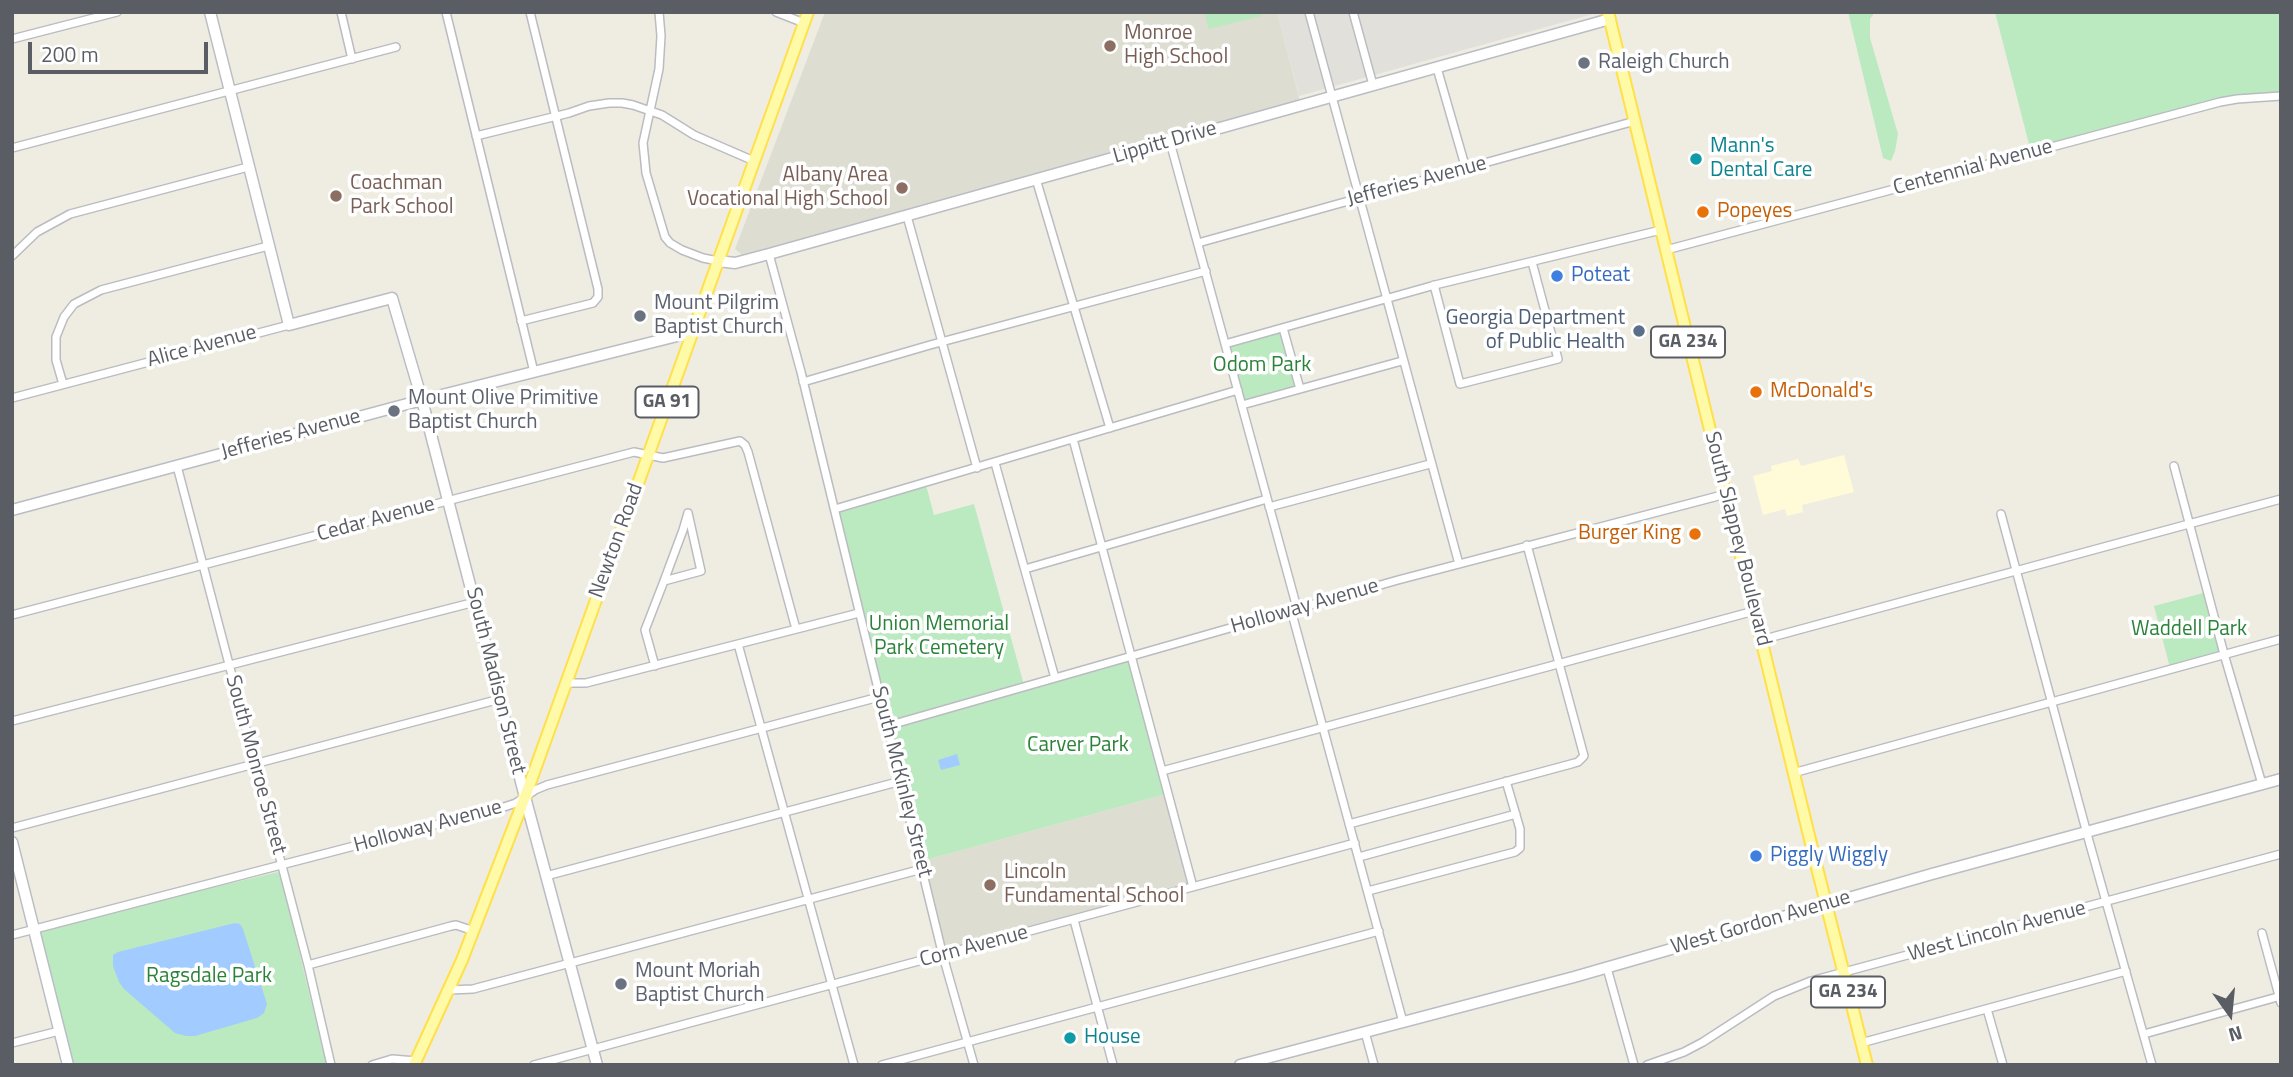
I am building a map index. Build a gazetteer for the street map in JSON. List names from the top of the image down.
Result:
{
  "streets": {
    "main road": [
      "GA 234",
      "GA 91",
      "South Slappey Boulevard",
      "Newton Road"
    ],
    "street": [
      "Lippitt Drive",
      "Centennial Avenue",
      "Jefferies Avenue",
      "Alice Avenue",
      "Cedar Avenue",
      "Holloway Avenue",
      "South Madison Street",
      "South Monroe Street",
      "South McKinley Street",
      "West Gordon Avenue",
      "West Lincoln Avenue",
      "Corn Avenue"
    ]
  },
  "crossings": [
    ["Lippitt Drive", "South Slappey Boulevard"],
    ["Lippitt Drive", "Newton Road"],
    ["Lippitt Drive", "South McKinley Street"],
    ["Centennial Avenue", "South Slappey Boulevard"],
    ["Jefferies Avenue", "South Slappey Boulevard"],
    ["Jefferies Avenue", "Newton Road"],
    ["Jefferies Avenue", "South Madison Street"],
    ["Jefferies Avenue", "South Monroe Street"],
    ["Alice Avenue", "South Madison Street"],
    ["Cedar Avenue", "Newton Road"],
    ["Cedar Avenue", "South Madison Street"],
    ["Cedar Avenue", "South Monroe Street"],
    ["South Slappey Boulevard", "Holloway Avenue"],
    ["South Slappey Boulevard", "West Gordon Avenue"],
    ["South Slappey Boulevard", "West Lincoln Avenue"],
    ["Newton Road", "Holloway Avenue"],
    ["Newton Road", "South Madison Street"],
    ["Holloway Avenue", "South Madison Street"],
    ["Holloway Avenue", "South Monroe Street"],
    ["Holloway Avenue", "South McKinley Street"],
    ["South Madison Street", "Corn Avenue"],
    ["South McKinley Street", "Corn Avenue"]
  ],
  "parks": [
    "Odom Park",
    "Union Memorial Park Cemetery",
    "Waddell Park",
    "Carver Park",
    "Ragsdale Park"
  ],
  "places": [
    "Monroe High School",
    "Raleigh Church",
    "Mann's Dental Care",
    "Albany Area Vocational High School",
    "Coachman Park School",
    "Popeyes",
    "Poteat",
    "Mount Pilgrim Baptist Church",
    "Georgia Department of Public Health",
    "McDonald's",
    "Mount Olive Primitive Baptist Church",
    "Burger King",
    "Piggly Wiggly",
    "Lincoln Fundamental School",
    "Mount Moriah Baptist Church",
    "House"
  ],
  "scale_bar": "200 m",
  "north": "bottom"
}
